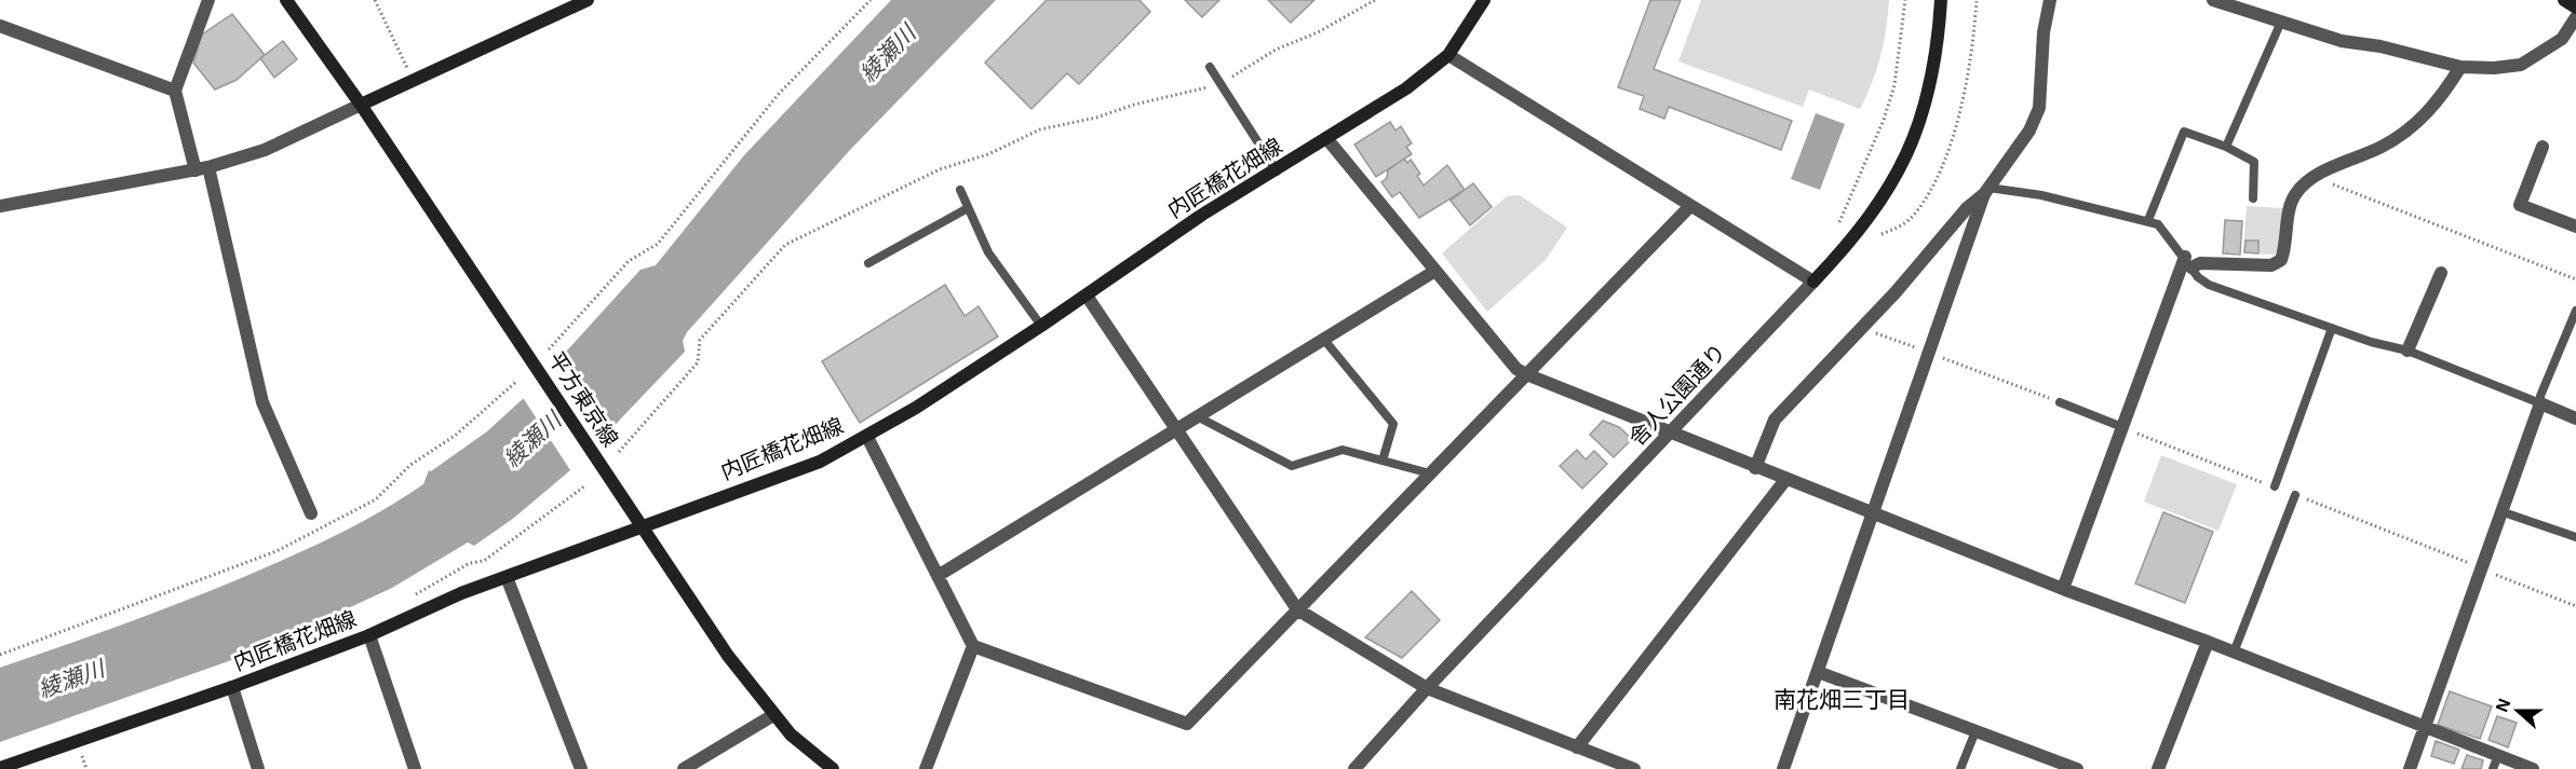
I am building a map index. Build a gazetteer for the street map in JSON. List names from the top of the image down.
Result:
{
  "streets": {
    "main road": ["内匠橋花畑線", "舎人公園通り", "平方東京線"]
  },
  "crossings": [
    ["内匠橋花畑線", "平方東京線"]
  ],
  "districts": ["南花畑三丁目"],
  "water": ["綾瀬川"],
  "north": "left"
}
